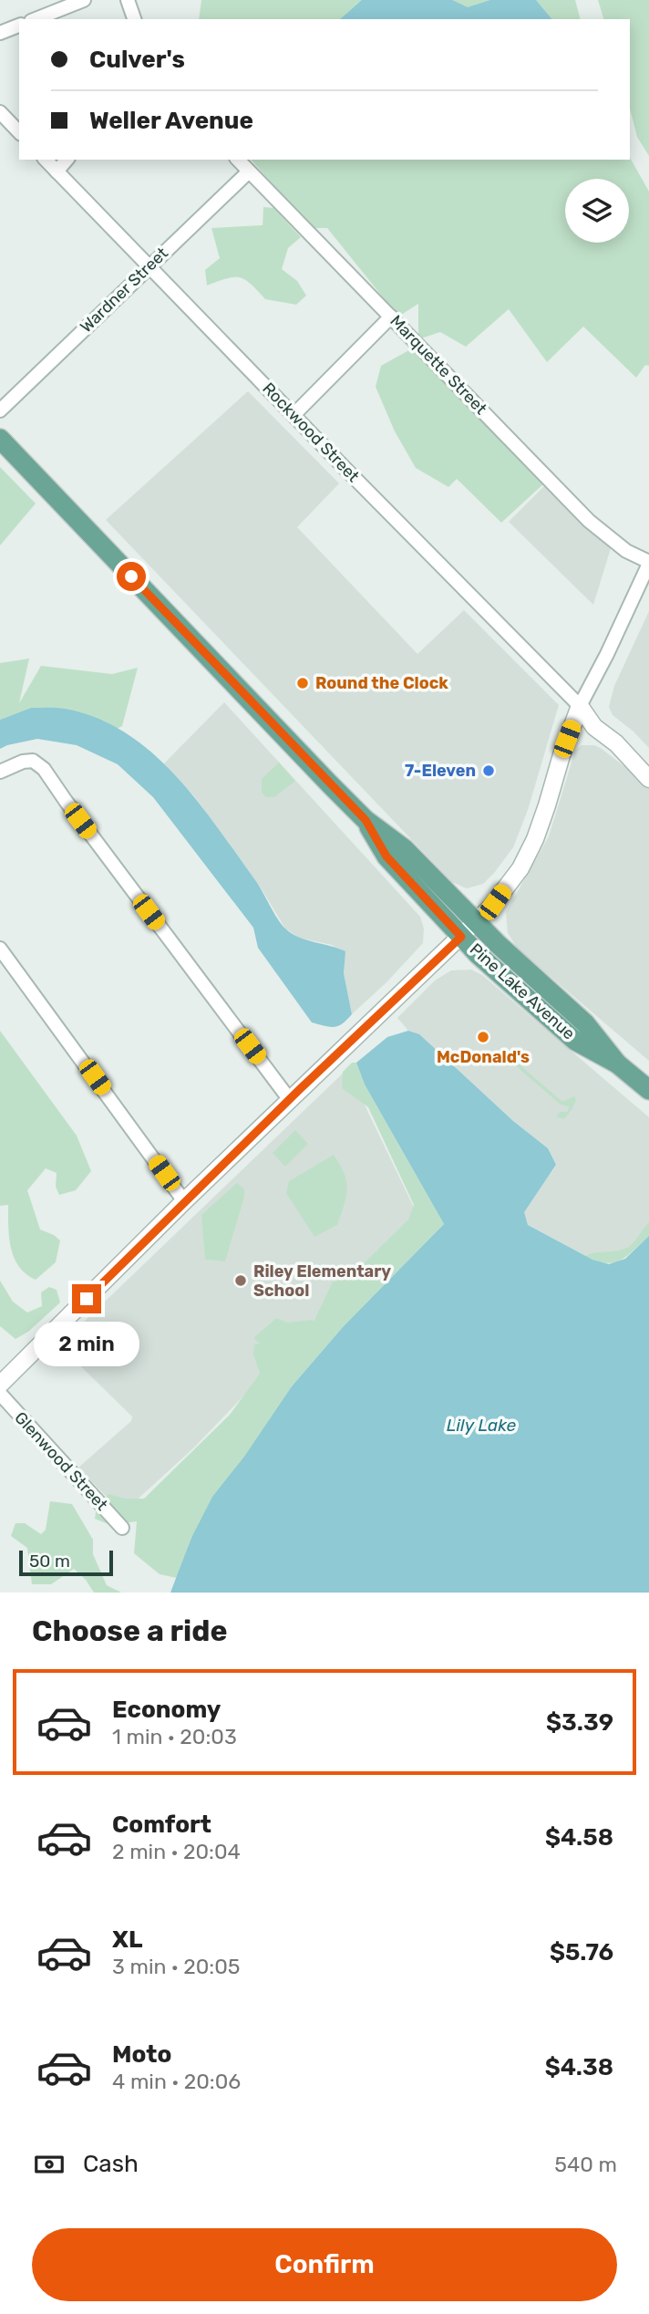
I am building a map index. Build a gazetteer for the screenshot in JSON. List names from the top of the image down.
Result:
{
  "streets": {
    "main road": ["Pine Lake Avenue"],
    "street": [
      "Wardner Street",
      "Marquette Street",
      "Rockwood Street",
      "Glenwood Street"
    ]
  },
  "crossings": [
    ["Wardner Street", "Marquette Street"],
    ["Wardner Street", "Rockwood Street"]
  ],
  "water": ["Lily Lake"],
  "places": [
    "Round the Clock",
    "7-Eleven",
    "McDonald's",
    "Riley Elementary School"
  ],
  "scale_bar": "50 m",
  "page": {
    "banner": ["Culver's", "Weller Avenue"],
    "bubble": "2 min",
    "scale": "50 m",
    "heading": "Choose a ride",
    "list": [
      {
        "name": "Economy",
        "note": "1 min · 20:03",
        "value": "$3.39"
      },
      {
        "name": "Comfort",
        "note": "2 min · 20:04",
        "value": "$4.58"
      },
      {
        "name": "XL",
        "note": "3 min · 20:05",
        "value": "$5.76"
      },
      {
        "name": "Moto",
        "note": "4 min · 20:06",
        "value": "$4.38"
      }
    ],
    "pay": ["Cash", "540 m"],
    "buttons": "Confirm"
  }
}
